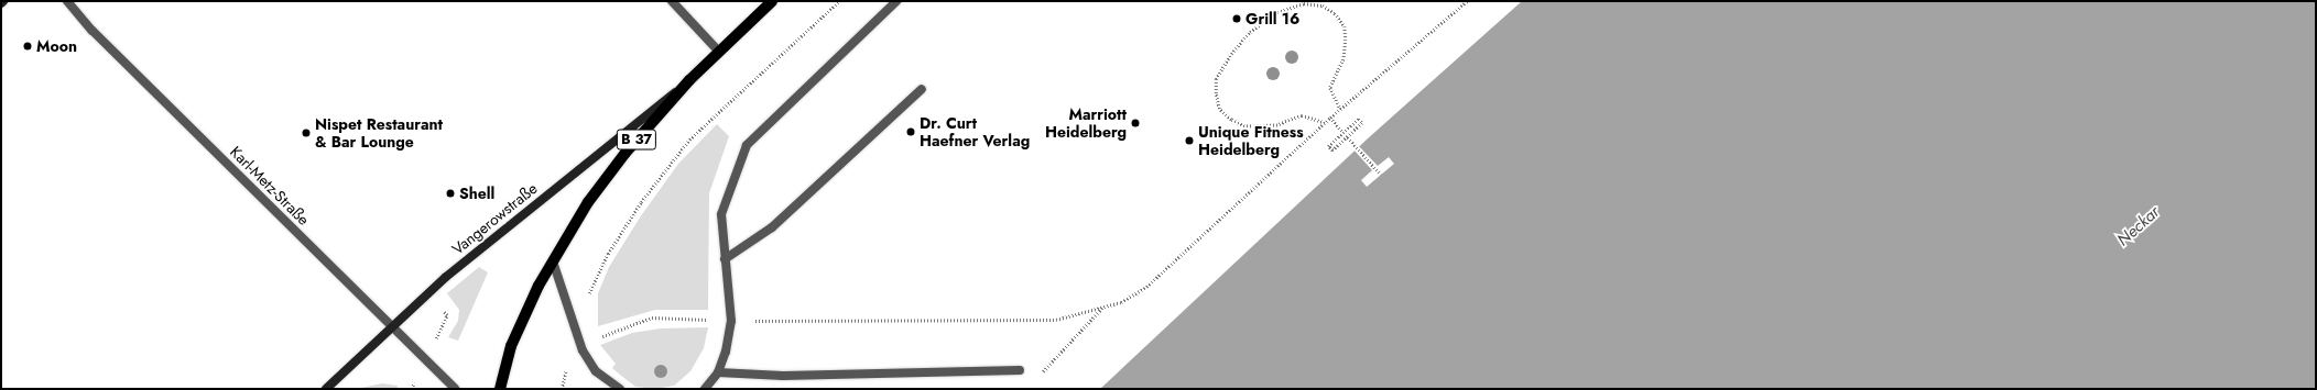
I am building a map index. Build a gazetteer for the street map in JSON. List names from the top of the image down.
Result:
{
  "streets": {
    "main road": ["B 37", "Vangerowstraße"],
    "street": ["Karl-Metz-Straße"]
  },
  "crossings": [
    ["Karl-Metz-Straße", "Vangerowstraße"]
  ],
  "water": ["Neckar"],
  "places": [
    "Grill 16",
    "Moon",
    "Marriott Heidelberg",
    "Dr. Curt Haefner Verlag",
    "Nispet Restaurant & Bar Lounge",
    "Unique Fitness Heidelberg",
    "Shell"
  ]
}
